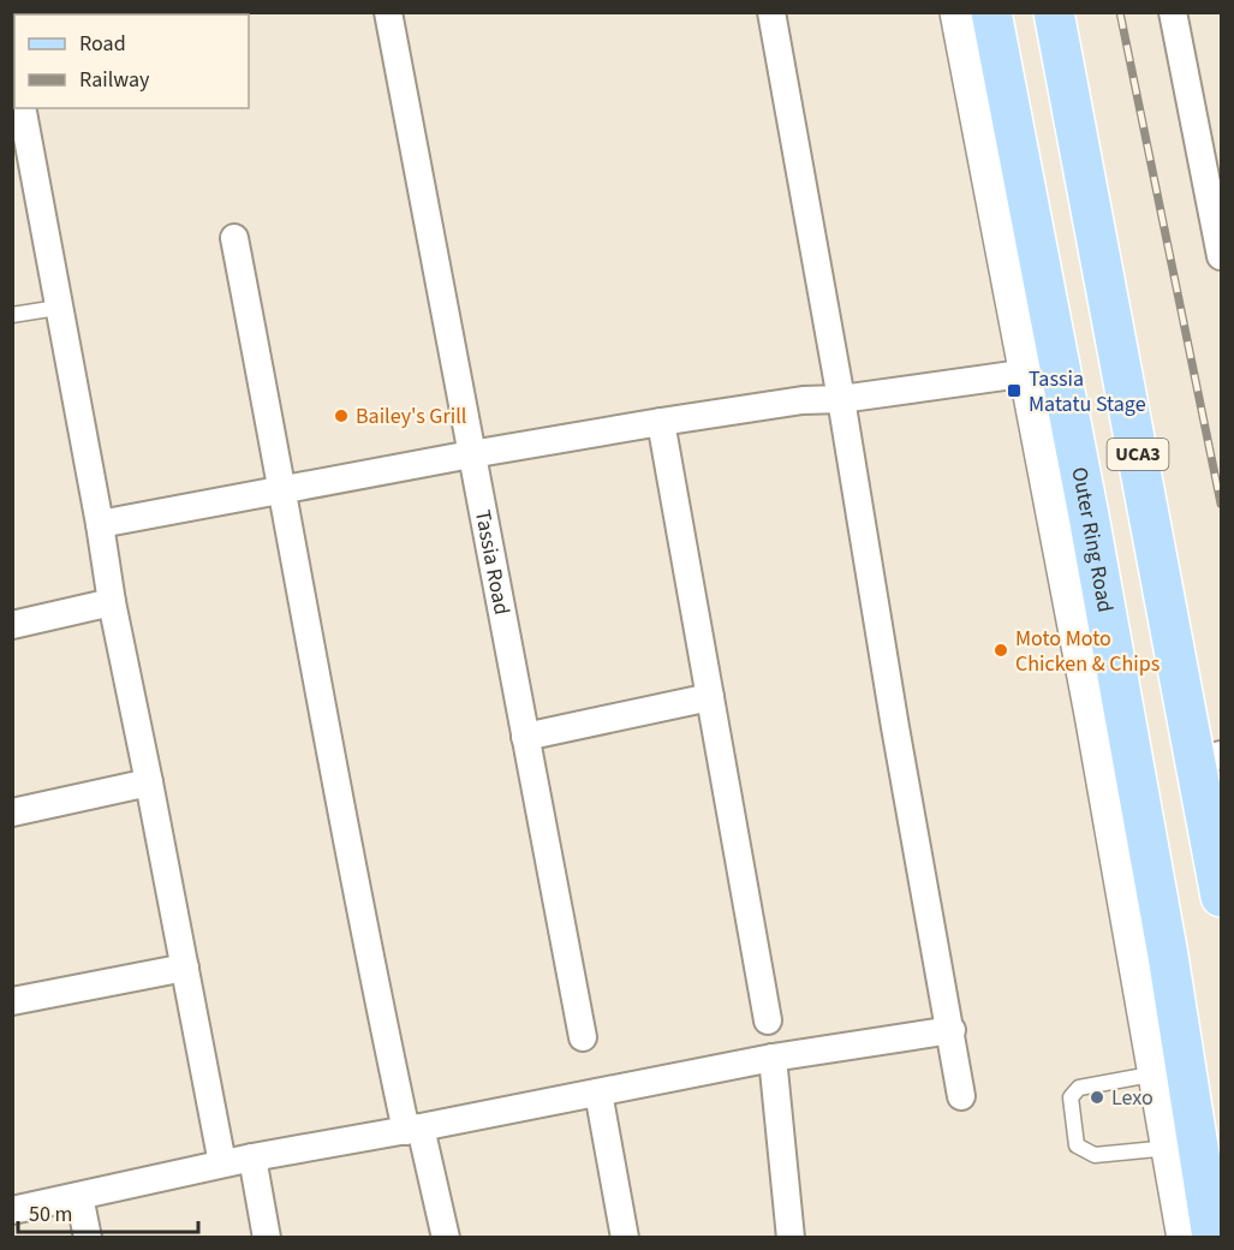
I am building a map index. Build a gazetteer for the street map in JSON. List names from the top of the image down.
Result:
{
  "streets": {
    "main road": ["UCA3", "Outer Ring Road"],
    "street": ["Tassia Road"]
  },
  "places": {
    "transit": ["Tassia Matatu Stage"],
    "other": ["Bailey's Grill", "Moto Moto Chicken & Chips", "Lexo"]
  },
  "legend": ["Road", "Railway"],
  "scale_bar": "50 m"
}
